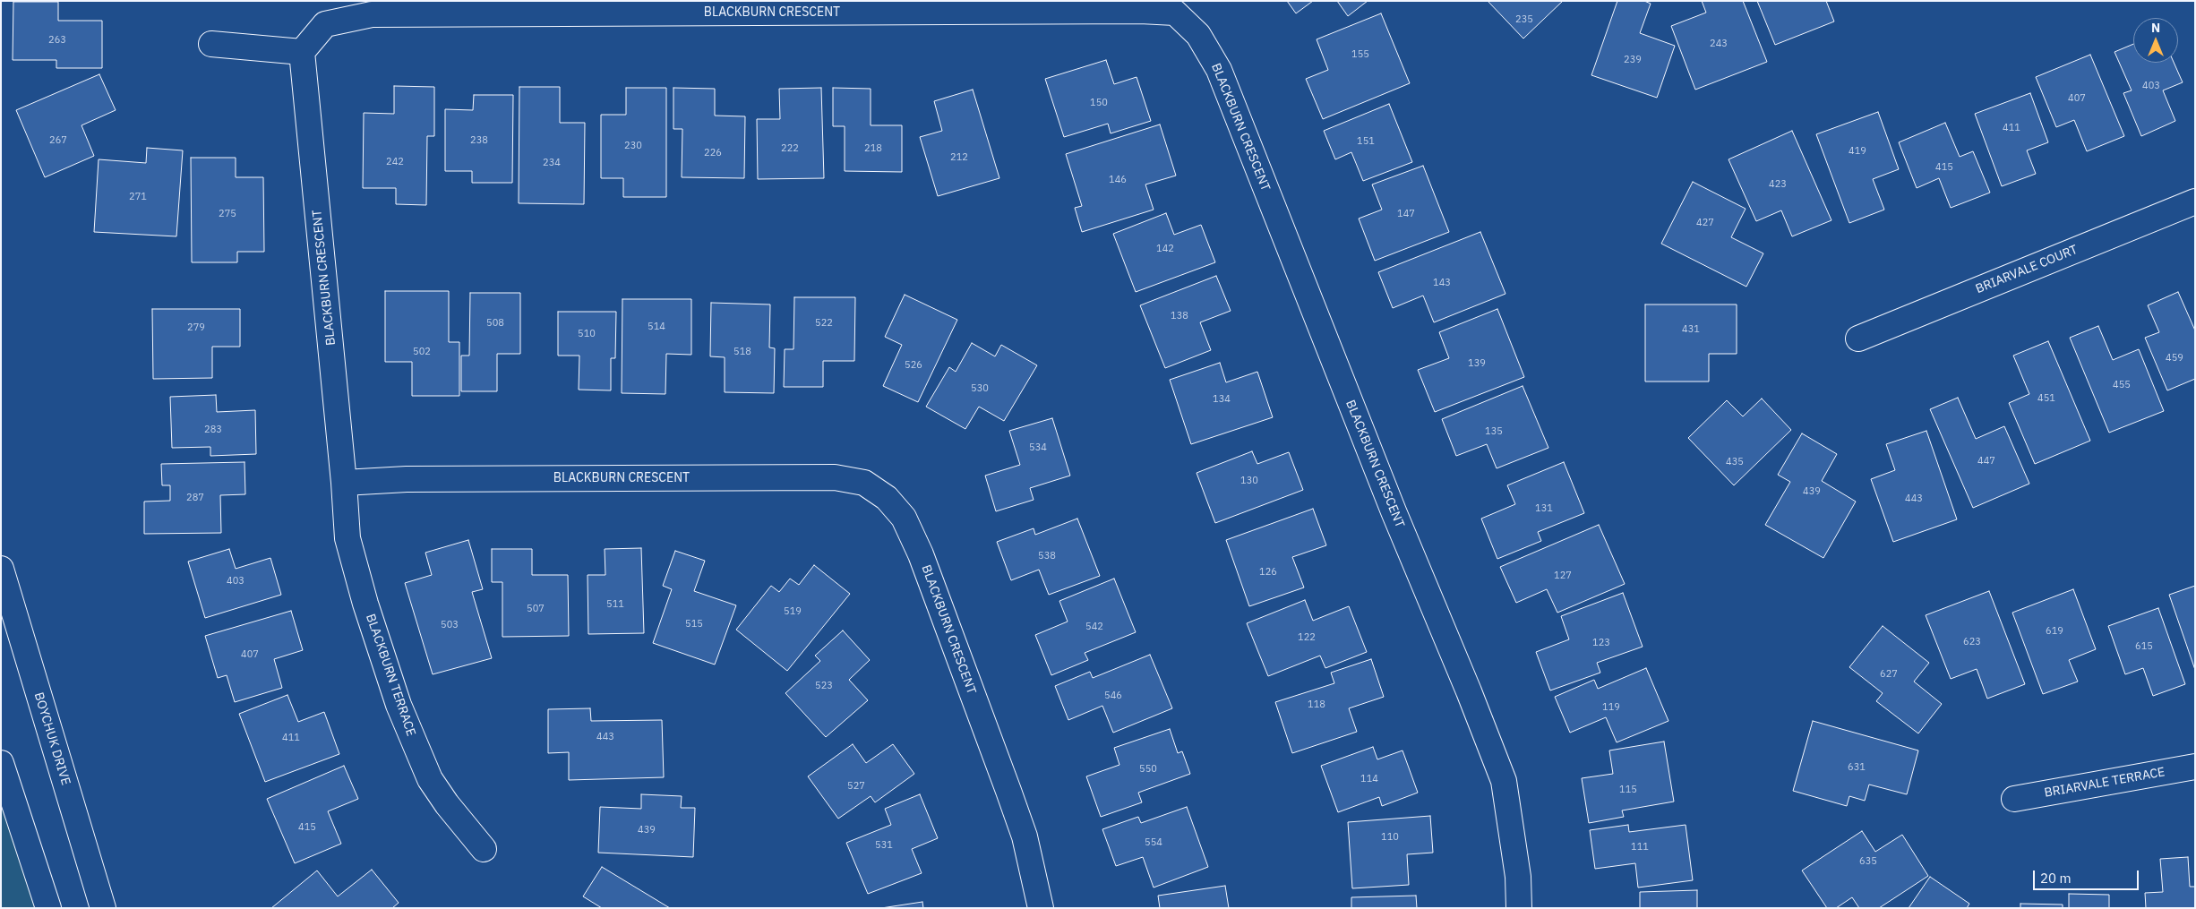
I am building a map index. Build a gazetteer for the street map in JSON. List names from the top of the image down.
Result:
{
  "streets": {
    "street": [
      "BLACKBURN CRESCENT",
      "BRIARVALE COURT",
      "BLACKBURN TERRACE",
      "BOYCHUK DRIVE",
      "BRIARVALE TERRACE"
    ]
  },
  "crossings": [
    ["BLACKBURN CRESCENT", "BLACKBURN TERRACE"]
  ],
  "house_numbers": [
    "235",
    "263",
    "243",
    "155",
    "239",
    "403",
    "407",
    "150",
    "411",
    "267",
    "238",
    "151",
    "230",
    "222",
    "218",
    "419",
    "226",
    "212",
    "242",
    "234",
    "415",
    "146",
    "423",
    "271",
    "275",
    "147",
    "427",
    "142",
    "143",
    "138",
    "508",
    "522",
    "514",
    "279",
    "431",
    "510",
    "502",
    "518",
    "459",
    "139",
    "526",
    "455",
    "530",
    "451",
    "134",
    "283",
    "135",
    "534",
    "447",
    "435",
    "130",
    "439",
    "287",
    "443",
    "131",
    "538",
    "126",
    "127",
    "403",
    "511",
    "507",
    "519",
    "515",
    "503",
    "542",
    "619",
    "122",
    "623",
    "123",
    "615",
    "407",
    "627",
    "523",
    "546",
    "118",
    "119",
    "443",
    "411",
    "631",
    "550",
    "114",
    "527",
    "115",
    "415",
    "439",
    "110",
    "554",
    "531",
    "111",
    "635"
  ],
  "scale_bar": "20 m",
  "north": "top"
}
